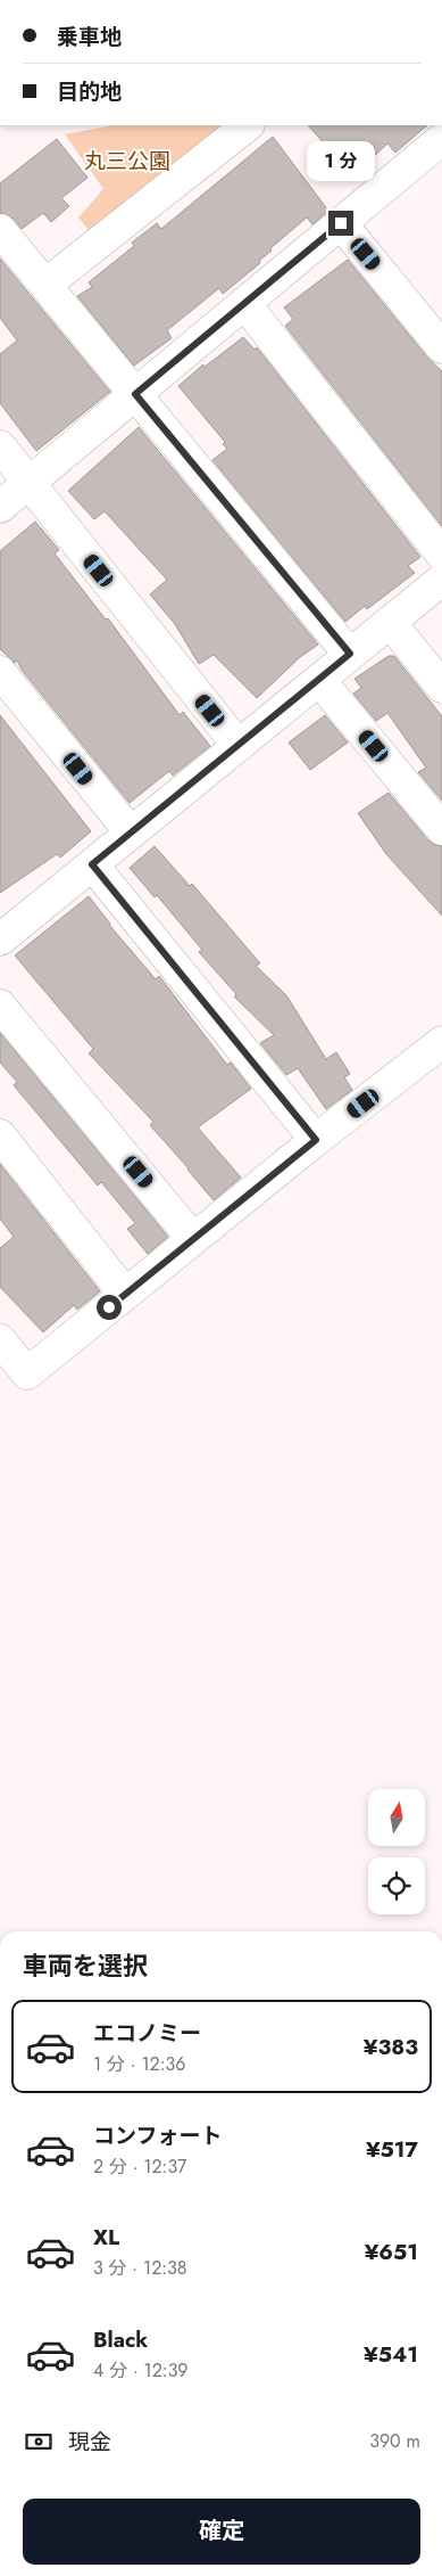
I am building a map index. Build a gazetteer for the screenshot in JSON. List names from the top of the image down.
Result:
{
  "parks": ["丸三公園"],
  "north": "top",
  "page": {
    "banner": ["乗車地", "目的地"],
    "bubble": "1 分",
    "heading": "車両を選択",
    "list": [
      {
        "name": "エコノミー",
        "note": "1 分 · 12:36",
        "value": "¥383"
      },
      {
        "name": "コンフォート",
        "note": "2 分 · 12:37",
        "value": "¥517"
      },
      {
        "name": "XL",
        "note": "3 分 · 12:38",
        "value": "¥651"
      },
      {
        "name": "Black",
        "note": "4 分 · 12:39",
        "value": "¥541"
      }
    ],
    "pay": ["現金", "390 m"],
    "buttons": "確定"
  }
}
